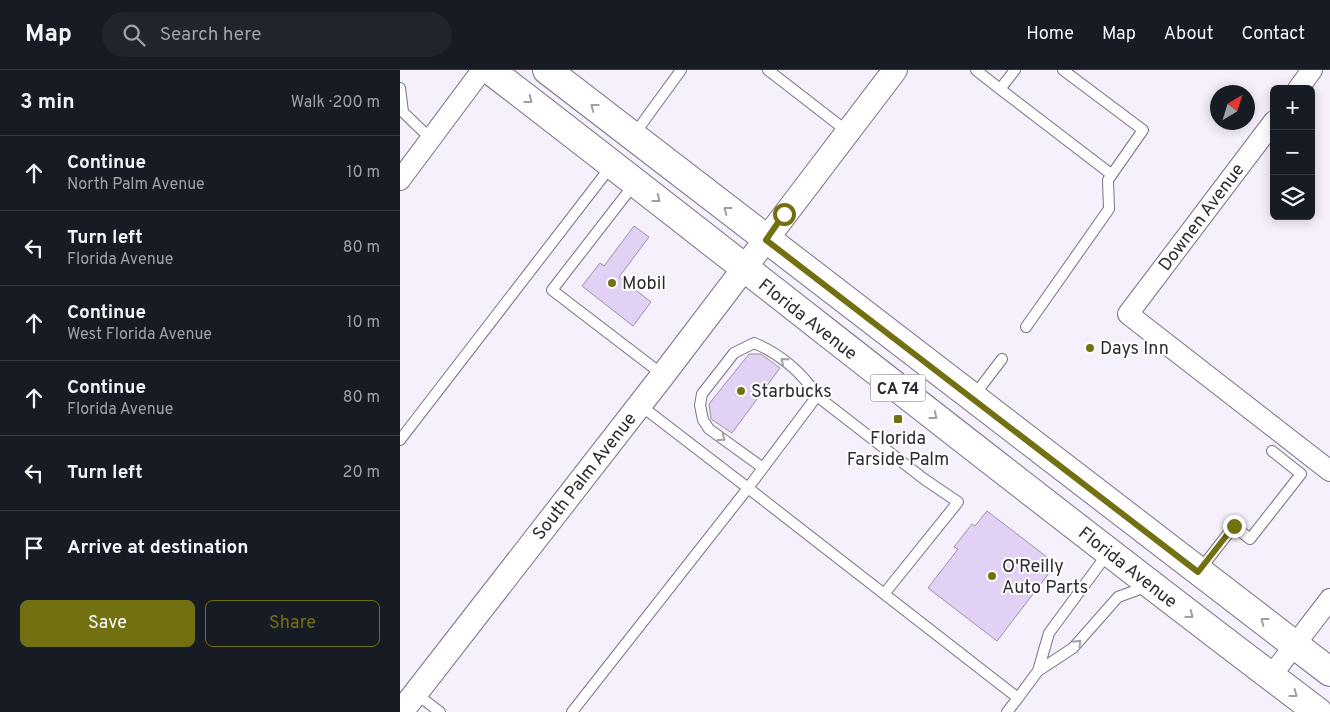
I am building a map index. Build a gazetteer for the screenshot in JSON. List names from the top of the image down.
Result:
{
  "streets": {
    "main road": ["Florida Avenue", "CA 74"],
    "street": ["Downen Avenue", "South Palm Avenue"]
  },
  "crossings": [
    ["Florida Avenue", "South Palm Avenue"]
  ],
  "places": {
    "other": [
      "Mobil",
      "Days Inn",
      "Starbucks",
      "O'Reilly Auto Parts"
    ],
    "transit": ["Florida Farside Palm"]
  },
  "north": "top right",
  "page": {
    "header": "Map",
    "search": "Search here",
    "nav": [
      "Home",
      "Map",
      "About",
      "Contact"
    ],
    "heading": ["3 min", "Walk · 200 m"],
    "map_buttons": ["+", "−"],
    "list": [
      ["Continue", "North Palm Avenue", "10 m"],
      ["Turn left", "Florida Avenue", "80 m"],
      ["Continue", "West Florida Avenue", "10 m"],
      ["Continue", "Florida Avenue", "80 m"],
      ["Turn left", "20 m"],
      "Arrive at destination"
    ],
    "buttons": ["Save", "Share"]
  }
}
